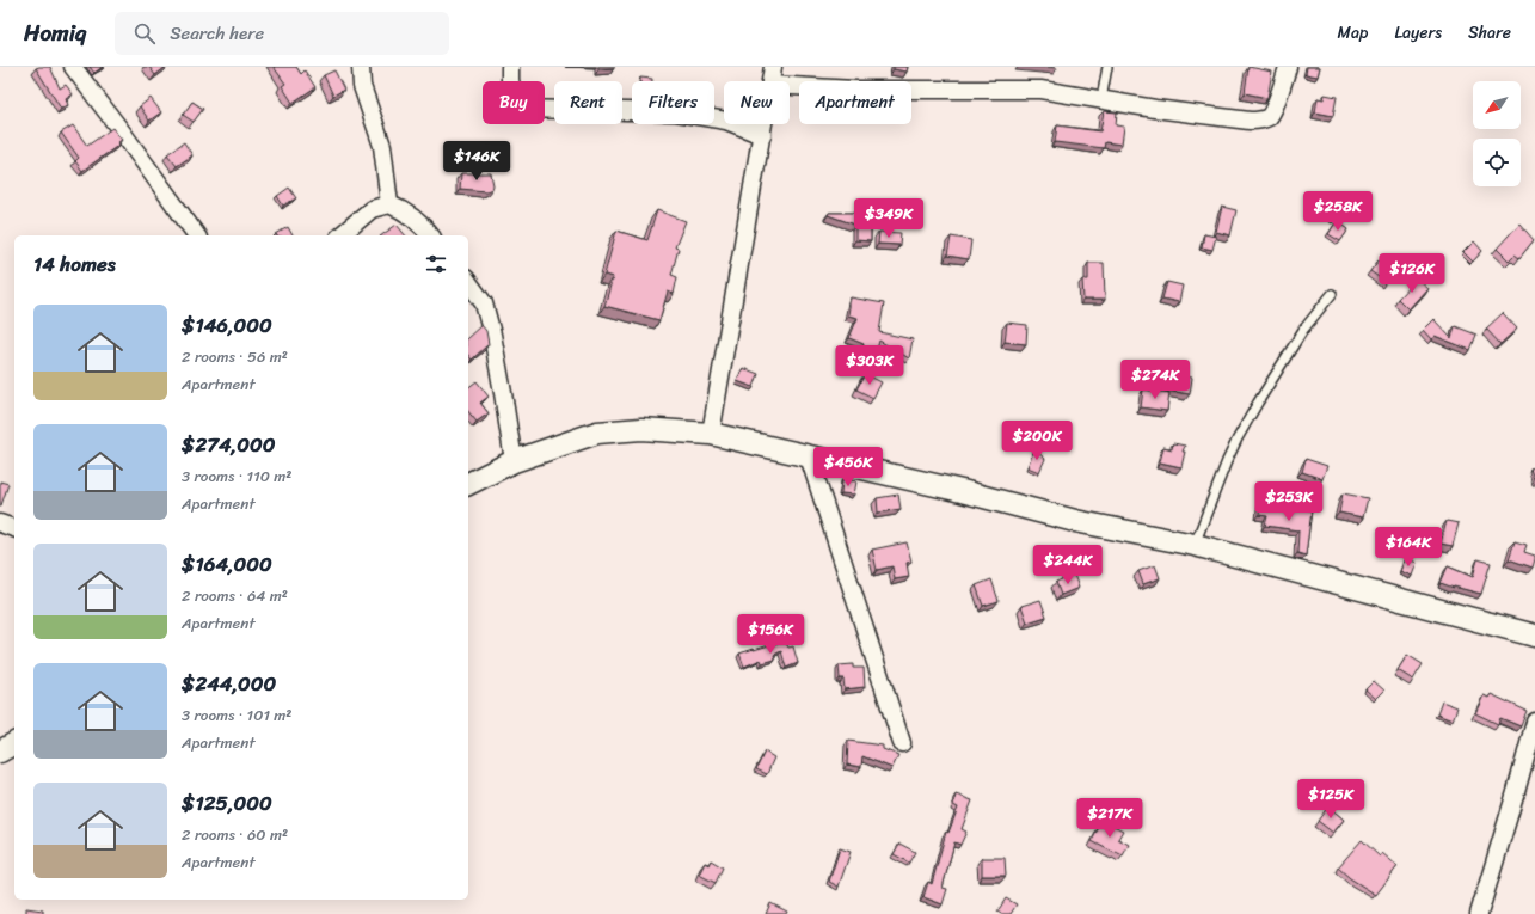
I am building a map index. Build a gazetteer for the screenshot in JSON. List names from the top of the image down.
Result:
{
  "north": "bottom left",
  "page": {
    "header": "Homiq",
    "search": "Search here",
    "nav": ["Map", "Layers", "Share"],
    "chip": [
      "Buy",
      "Rent",
      "Filters",
      "New",
      "Apartment"
    ],
    "price": [
      "$146K",
      "$258K",
      "$349K",
      "$126K",
      "$303K",
      "$274K",
      "$200K",
      "$456K",
      "$253K",
      "$164K",
      "$244K",
      "$156K",
      "$125K",
      "$217K"
    ],
    "heading": "14 homes",
    "list": [
      {
        "name": "$146,000",
        "note": "2 rooms · 56 m² · Apartment"
      },
      {
        "name": "$274,000",
        "note": "3 rooms · 110 m² · Apartment"
      },
      {
        "name": "$164,000",
        "note": "2 rooms · 64 m² · Apartment"
      },
      {
        "name": "$244,000",
        "note": "3 rooms · 101 m² · Apartment"
      },
      {
        "name": "$125,000",
        "note": "2 rooms · 60 m² · Apartment"
      }
    ]
  }
}
